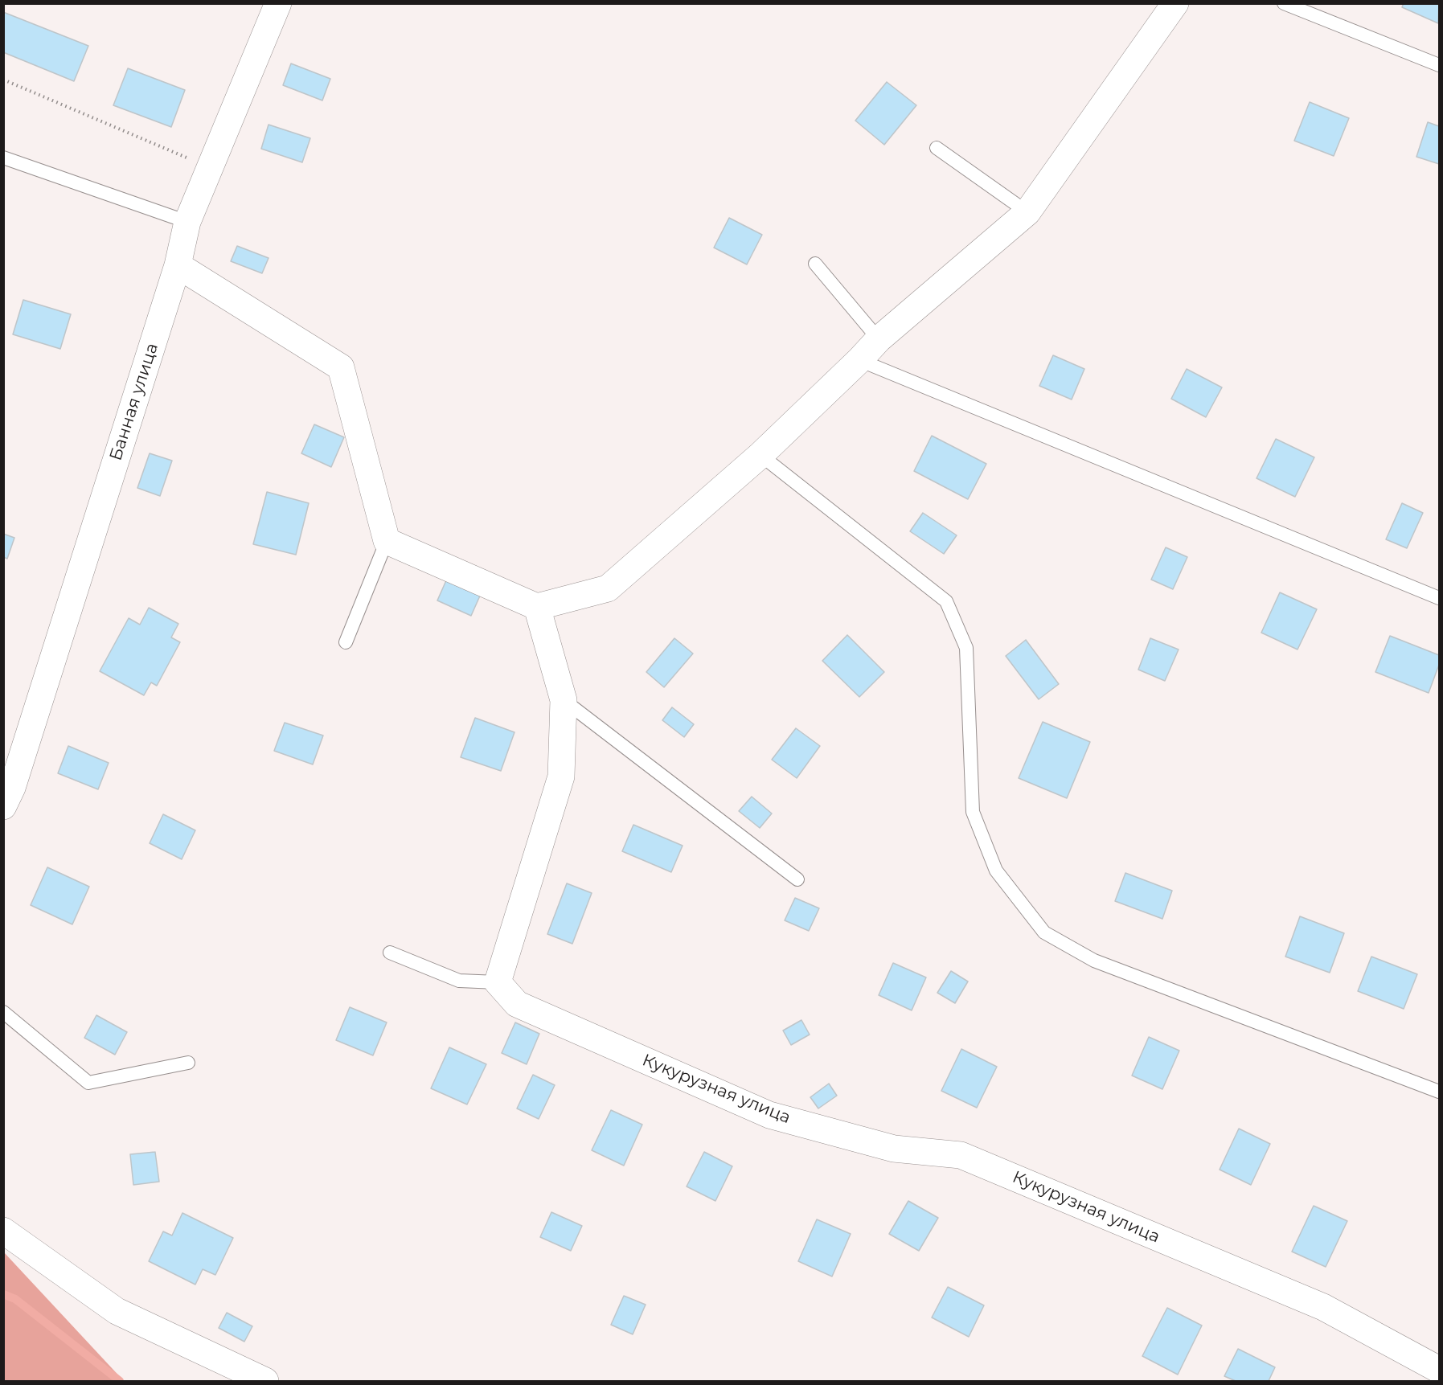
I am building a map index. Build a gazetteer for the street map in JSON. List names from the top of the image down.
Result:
{
  "streets": {
    "street": ["Банная улица", "Кукурузная улица"]
  }
}
